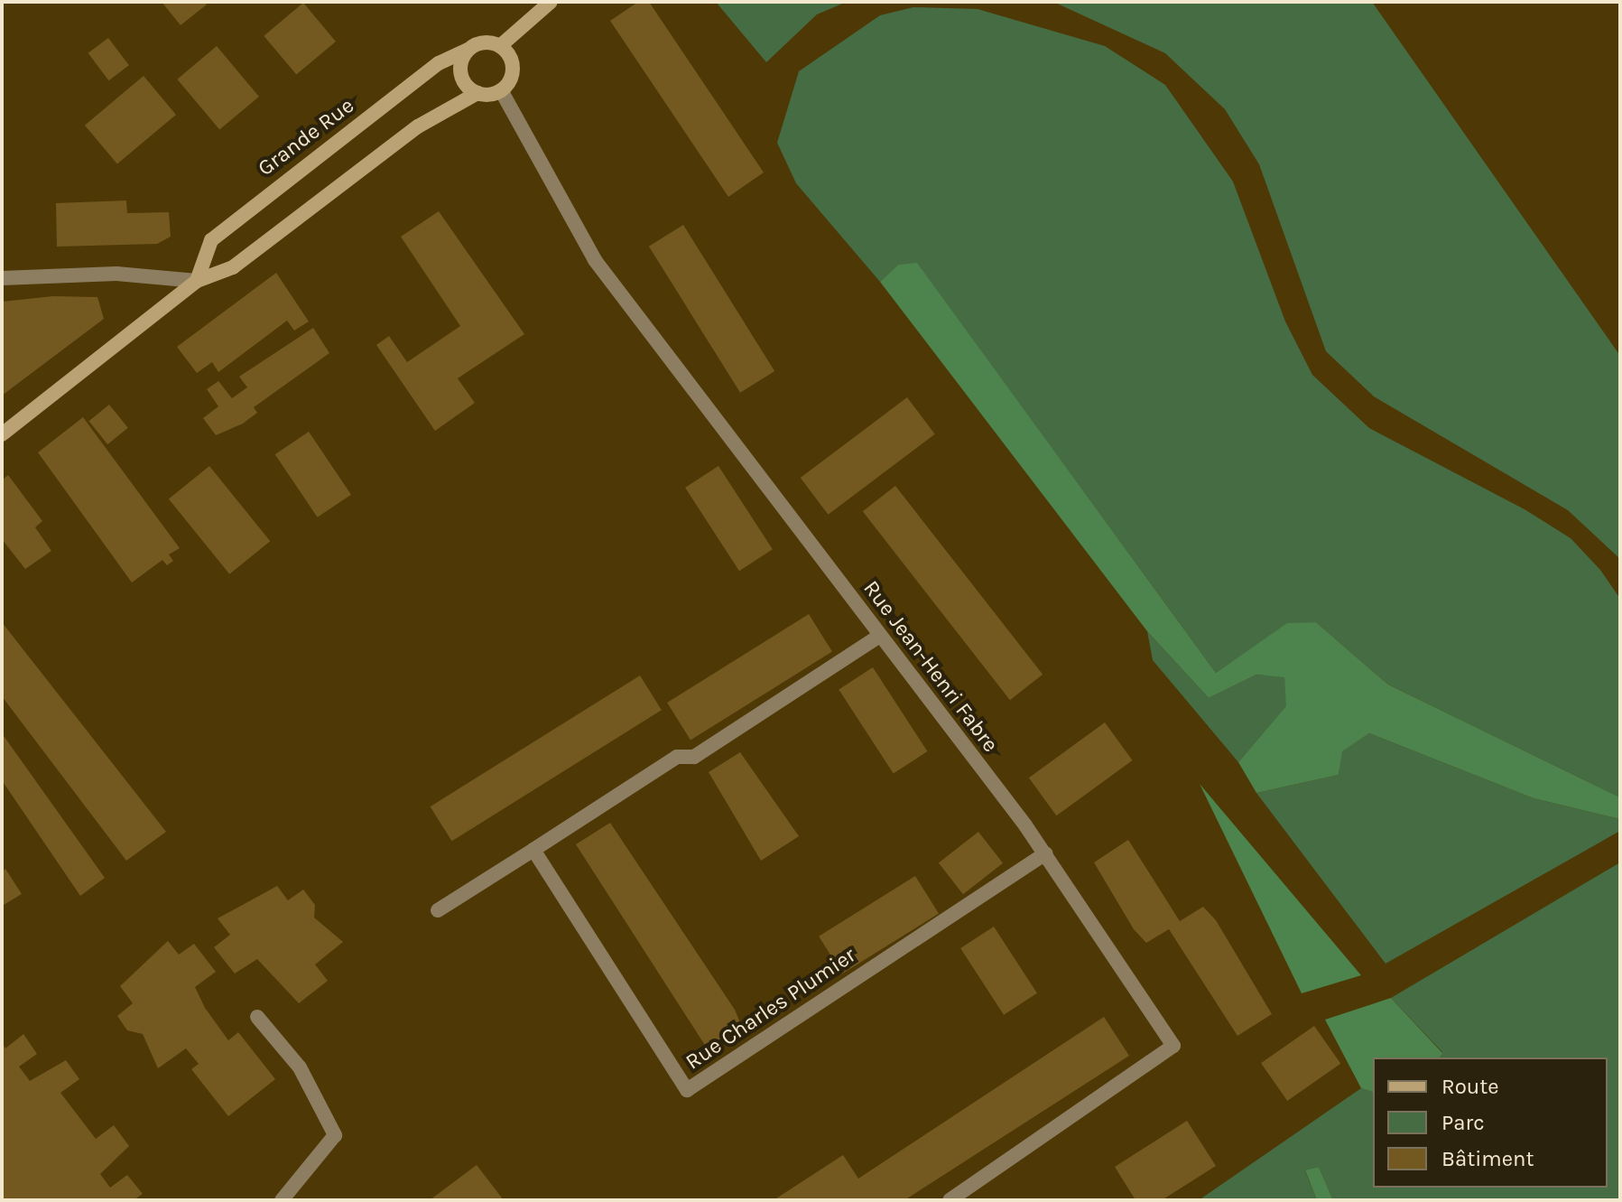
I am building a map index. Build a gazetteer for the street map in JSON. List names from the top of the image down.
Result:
{
  "streets": {
    "main road": ["Grande Rue"],
    "street": ["Rue Jean-Henri Fabre", "Rue Charles Plumier"]
  },
  "crossings": [
    ["Grande Rue", "Rue Jean-Henri Fabre"],
    ["Rue Jean-Henri Fabre", "Rue Charles Plumier"]
  ],
  "legend": ["Route", "Parc", "Bâtiment"]
}
